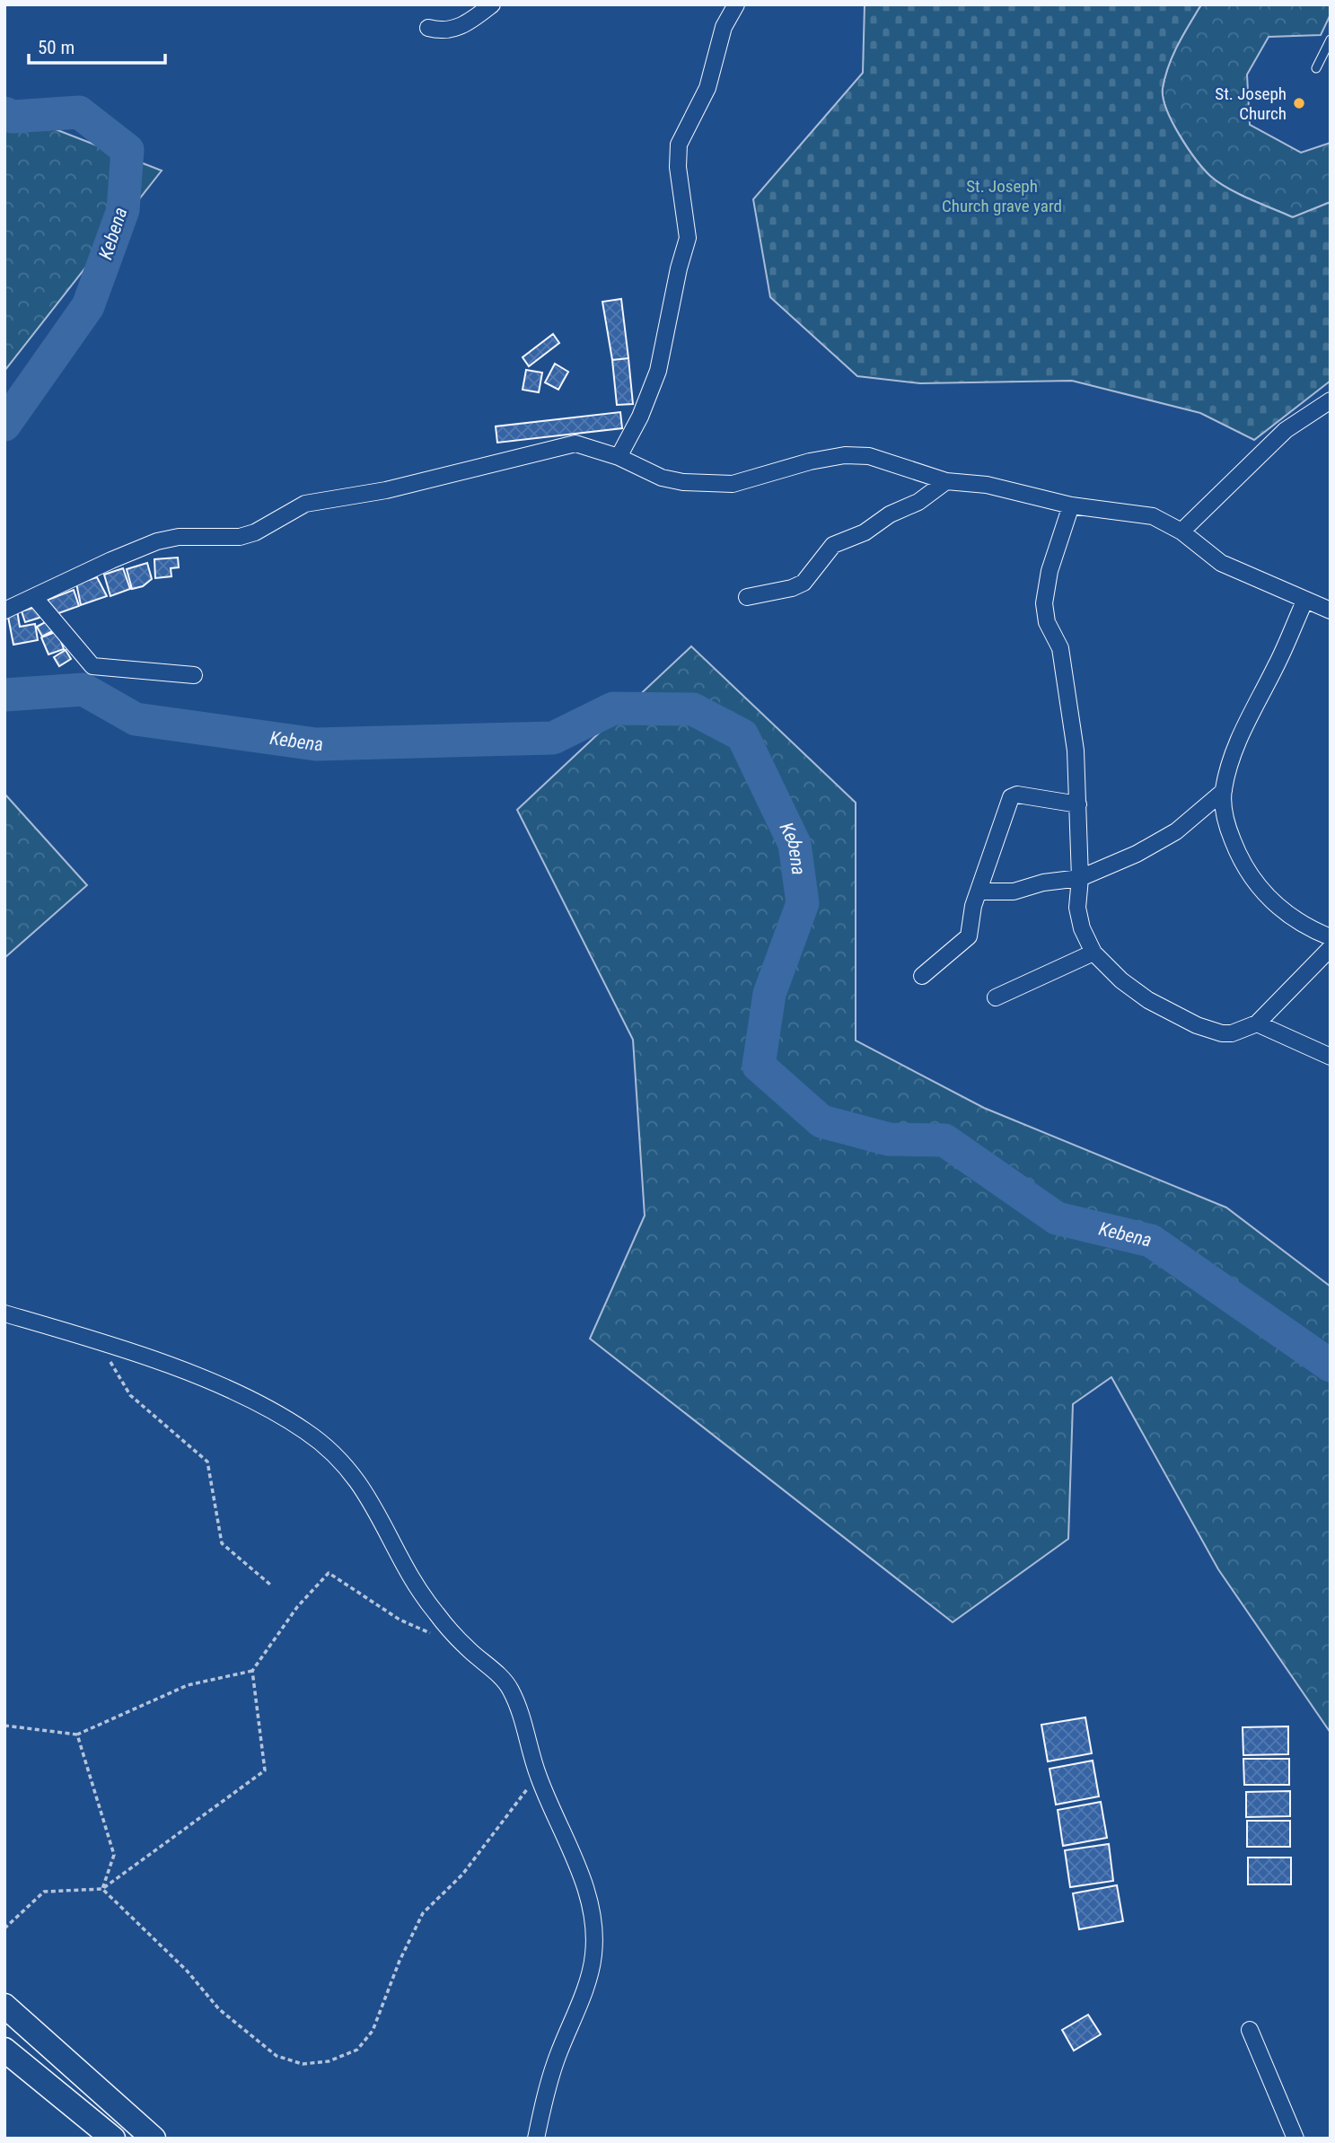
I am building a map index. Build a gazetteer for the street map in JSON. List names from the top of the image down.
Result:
{
  "water": ["Kebena"],
  "parks": ["St. Joseph Church grave yard"],
  "places": ["St. Joseph Church"],
  "scale_bar": "50 m"
}
